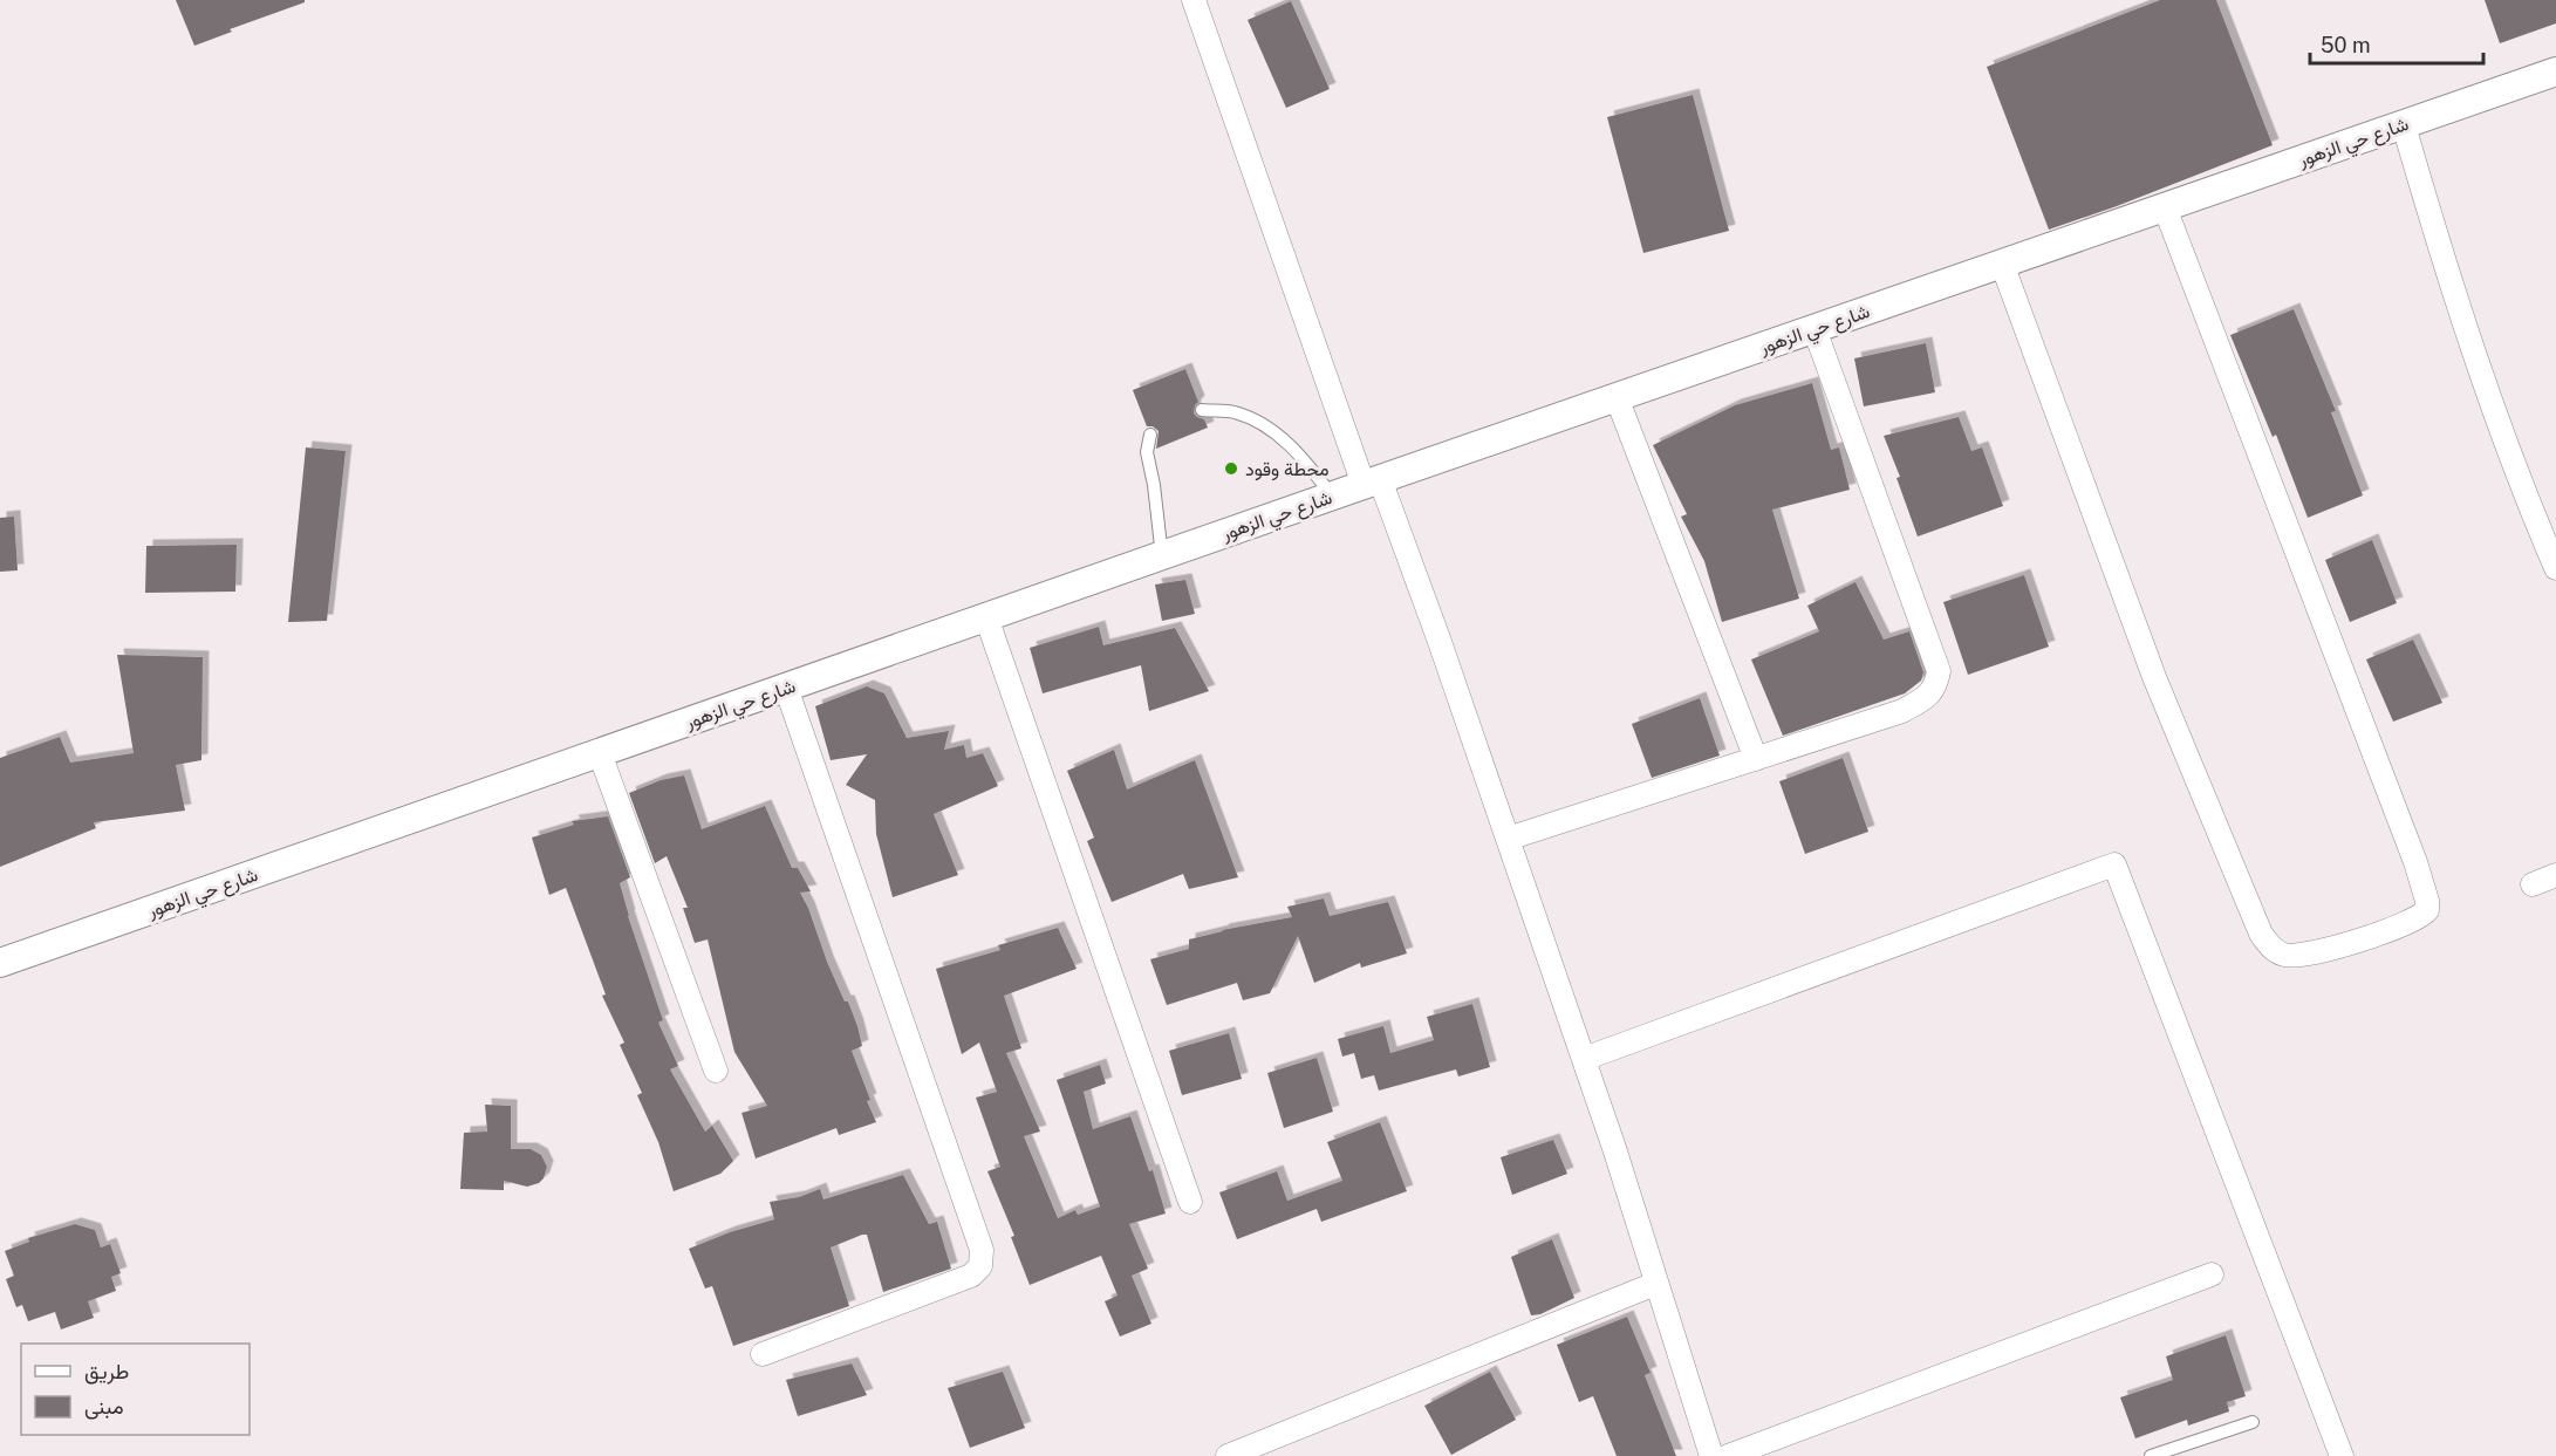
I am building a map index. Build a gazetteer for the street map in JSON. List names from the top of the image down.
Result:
{
  "streets": {
    "street": ["شارع حي الزهور"]
  },
  "places": ["محطة وقود"],
  "legend": ["طريق", "مبنى"],
  "scale_bar": "50 m"
}
